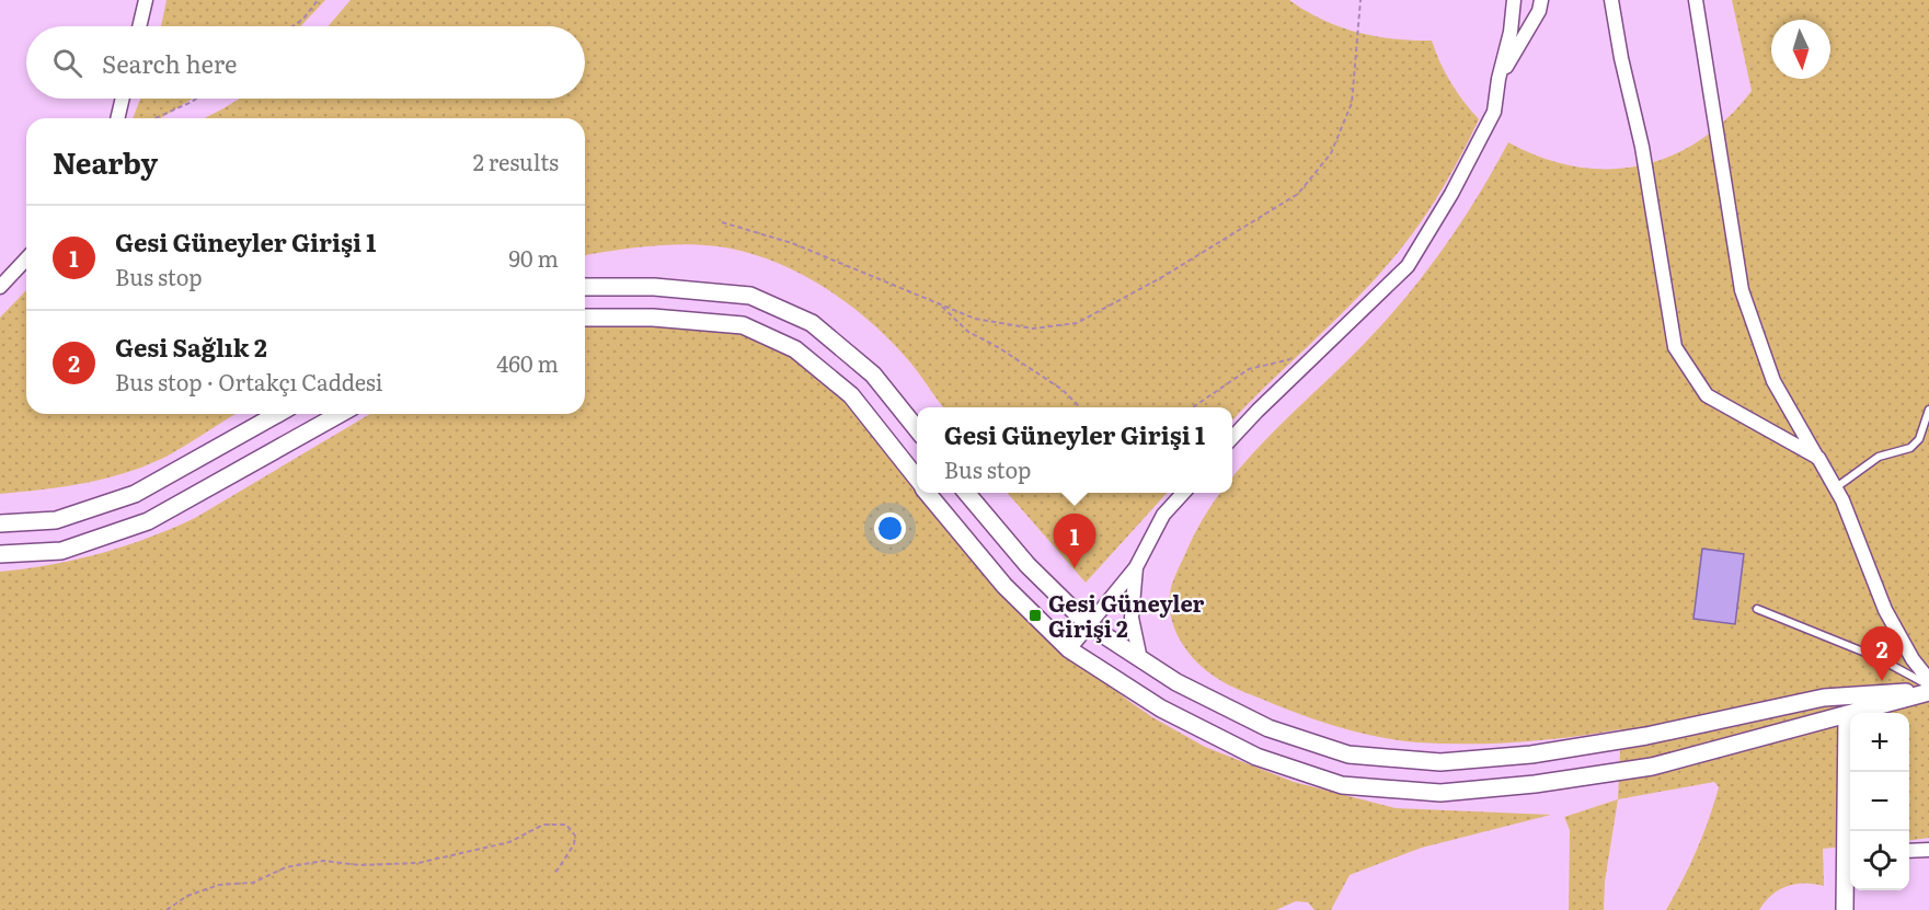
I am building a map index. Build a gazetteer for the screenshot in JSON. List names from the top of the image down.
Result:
{
  "places": {
    "transit": ["Gesi Güneyler Girişi 2"]
  },
  "north": "bottom",
  "page": {
    "search": "Search here",
    "heading": ["Nearby", "2 results"],
    "list": [
      {
        "mark": "1",
        "name": "Gesi Güneyler Girişi 1",
        "note": "Bus stop",
        "value": "90 m"
      },
      {
        "mark": "2",
        "name": "Gesi Sağlık 2",
        "note": "Bus stop · Ortakçı Caddesi",
        "value": "460 m"
      }
    ],
    "popup": ["Gesi Güneyler Girişi 1", "Bus stop"],
    "pins": ["1", "2"],
    "map_buttons": ["+", "−"]
  }
}
